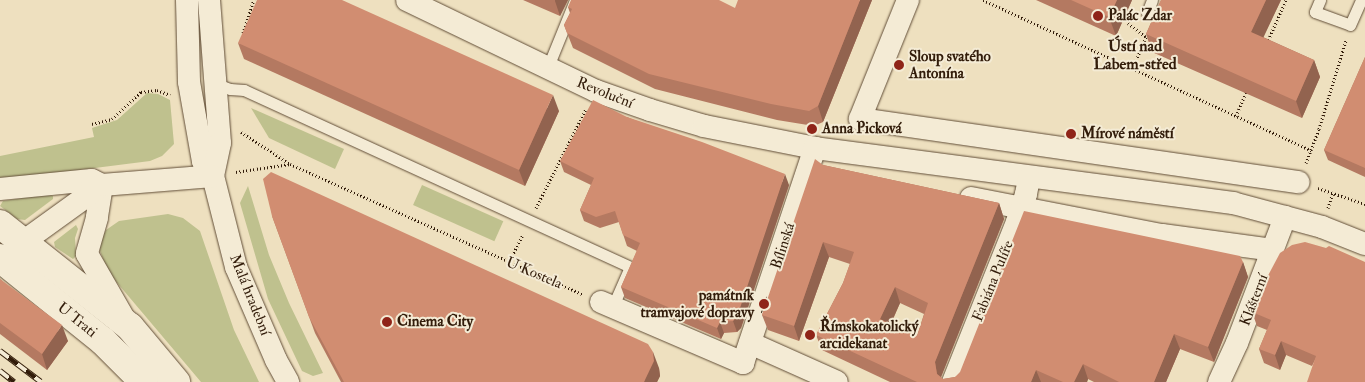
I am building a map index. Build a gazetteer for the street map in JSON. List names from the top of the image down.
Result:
{
  "streets": {
    "street": [
      "Revoluční",
      "Bílinská",
      "Fabiána Pulíře",
      "Malá hradební",
      "Klášterní",
      "U Trati"
    ],
    "path": ["U Kostela"]
  },
  "crossings": [
    ["Revoluční", "Bílinská"]
  ],
  "districts": ["Ústí nad Labem-střed"],
  "places": [
    "Palác Zdar",
    "Sloup svatého Antonína",
    "Anna Picková",
    "Mírové náměstí",
    "památník tramvajové dopravy",
    "Cinema City",
    "Římskokatolický arcidekanat"
  ]
}
